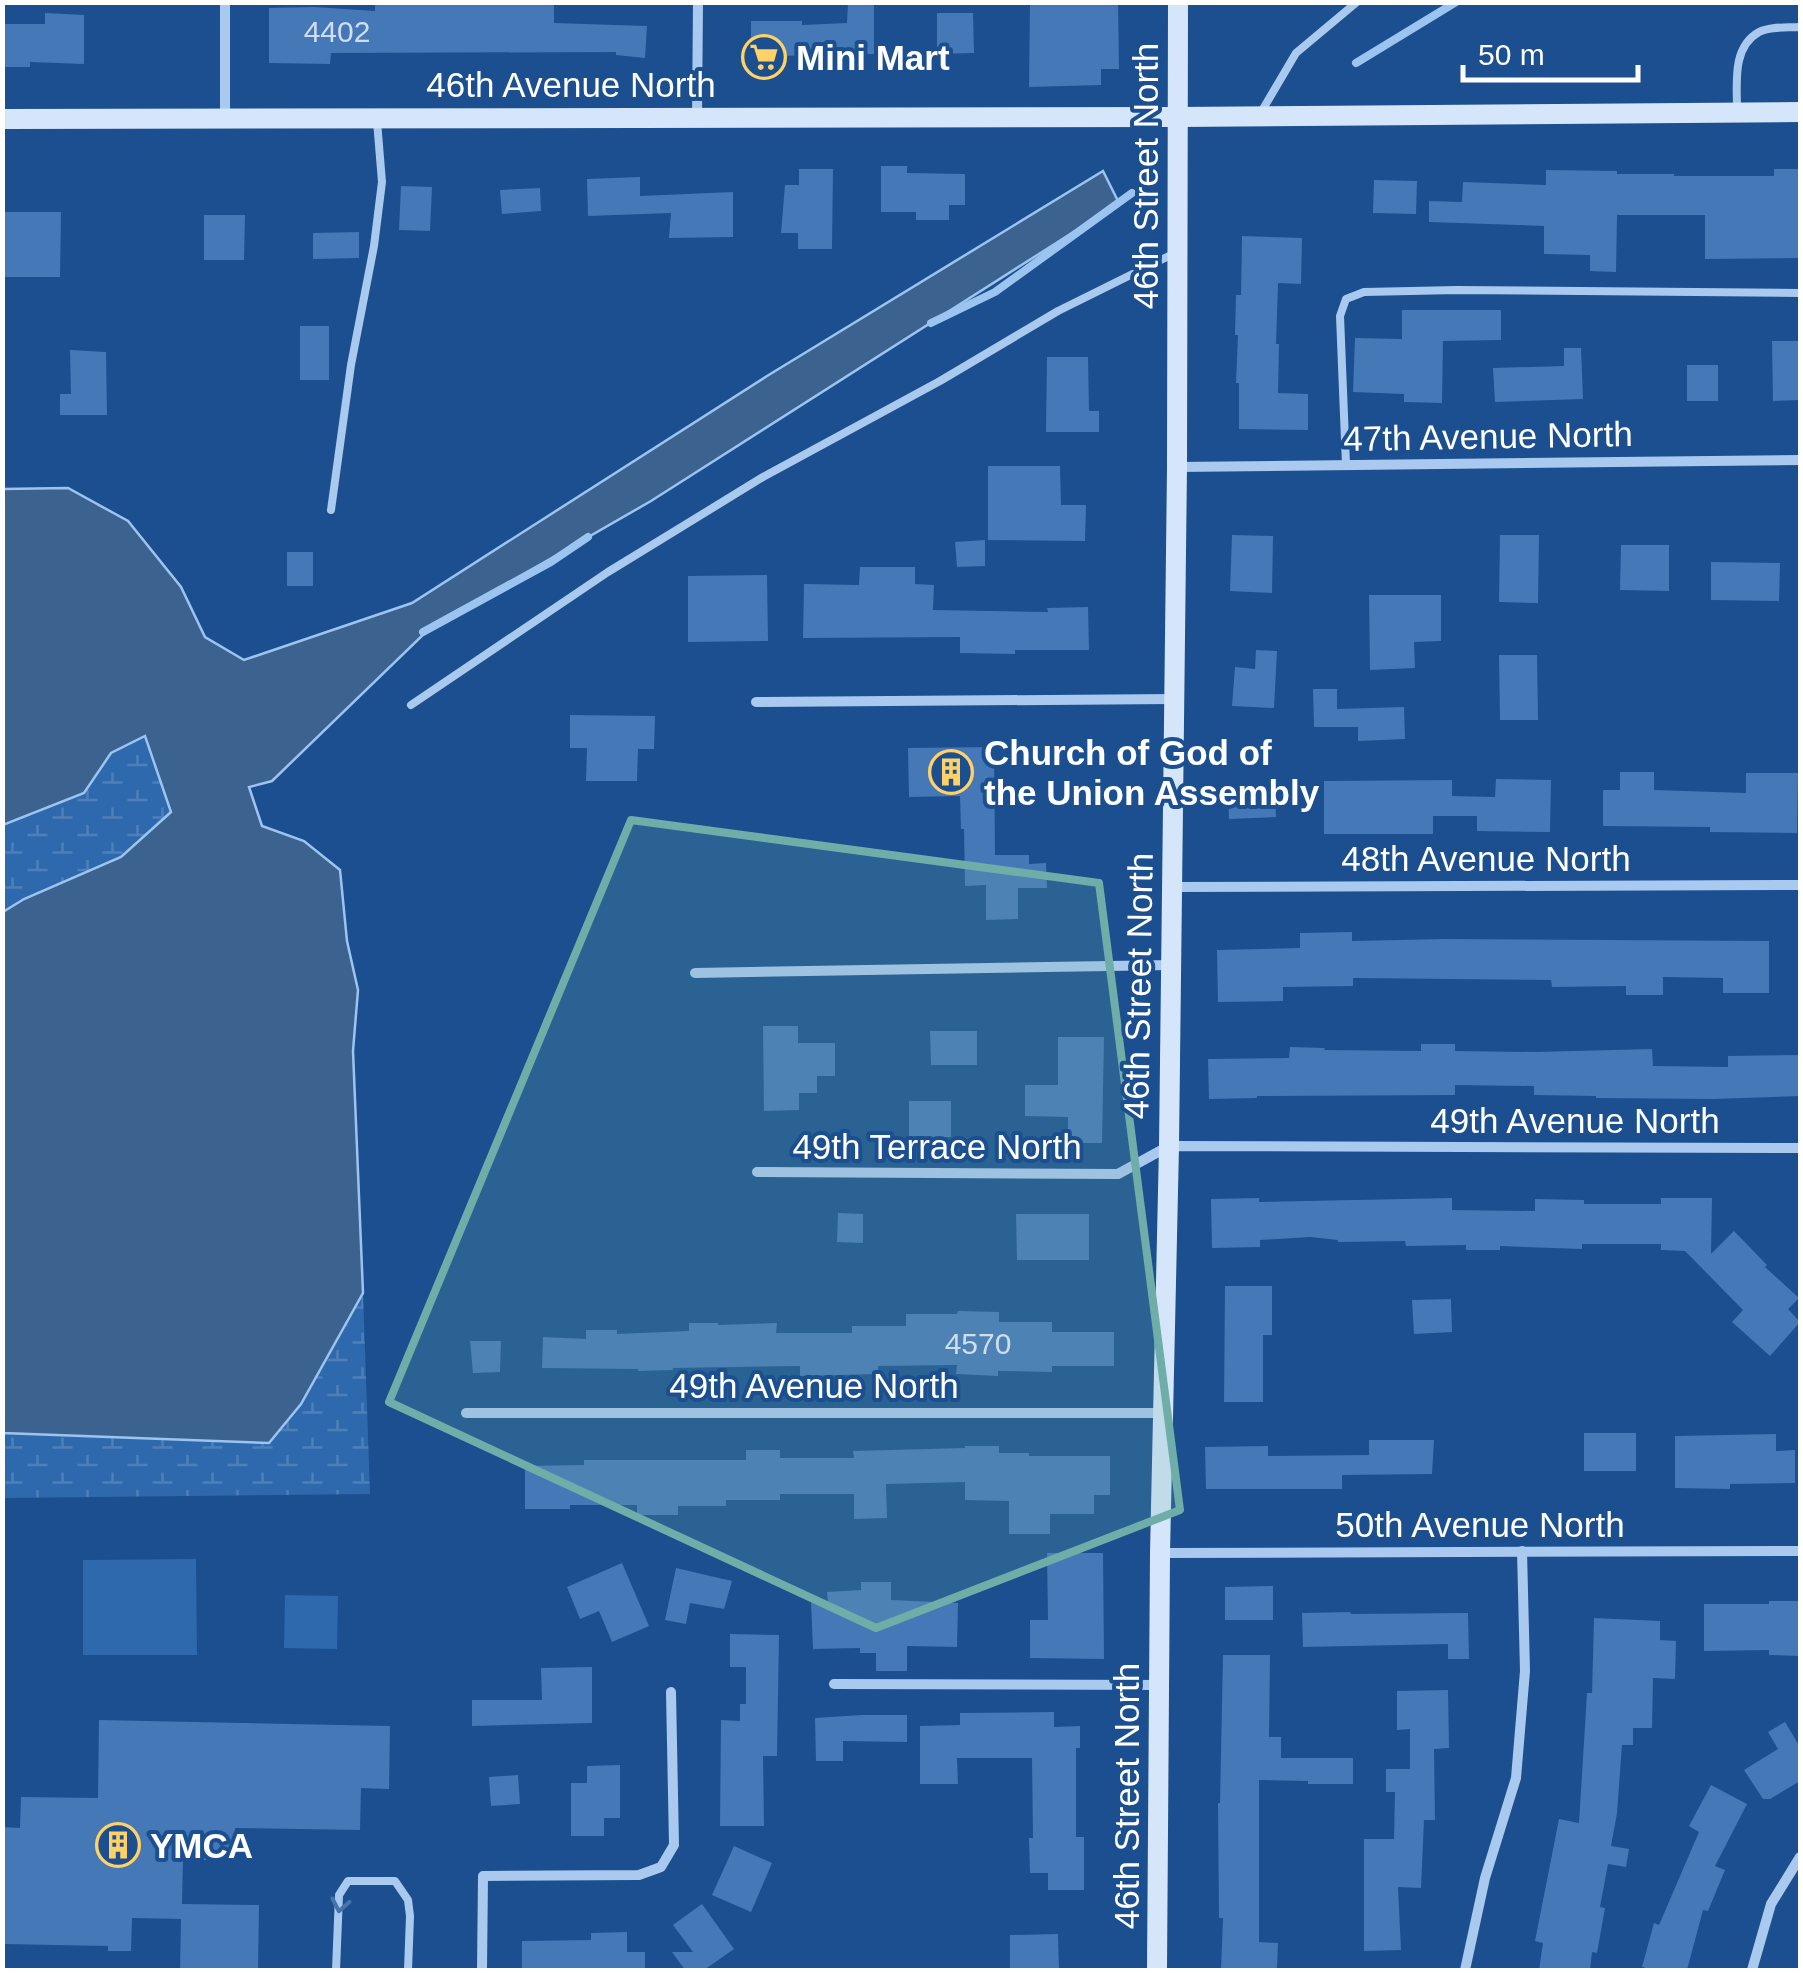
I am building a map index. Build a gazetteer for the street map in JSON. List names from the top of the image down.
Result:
{
  "streets": {
    "street": [
      "46th Avenue North",
      "46th Street North",
      "47th Avenue North",
      "48th Avenue North",
      "49th Avenue North",
      "49th Terrace North",
      "50th Avenue North"
    ]
  },
  "crossings": [
    ["46th Avenue North", "46th Street North"],
    ["46th Street North", "47th Avenue North"],
    ["46th Street North", "48th Avenue North"],
    ["46th Street North", "49th Avenue North"],
    ["46th Street North", "49th Terrace North"],
    ["46th Street North", "50th Avenue North"],
    ["49th Avenue North", "49th Terrace North"]
  ],
  "places": {
    "supermarket": ["Mini Mart"],
    "building": ["Church of God of the Union Assembly", "YMCA"]
  },
  "house_numbers": ["4402", "4570"],
  "scale_bar": "50 m"
}
